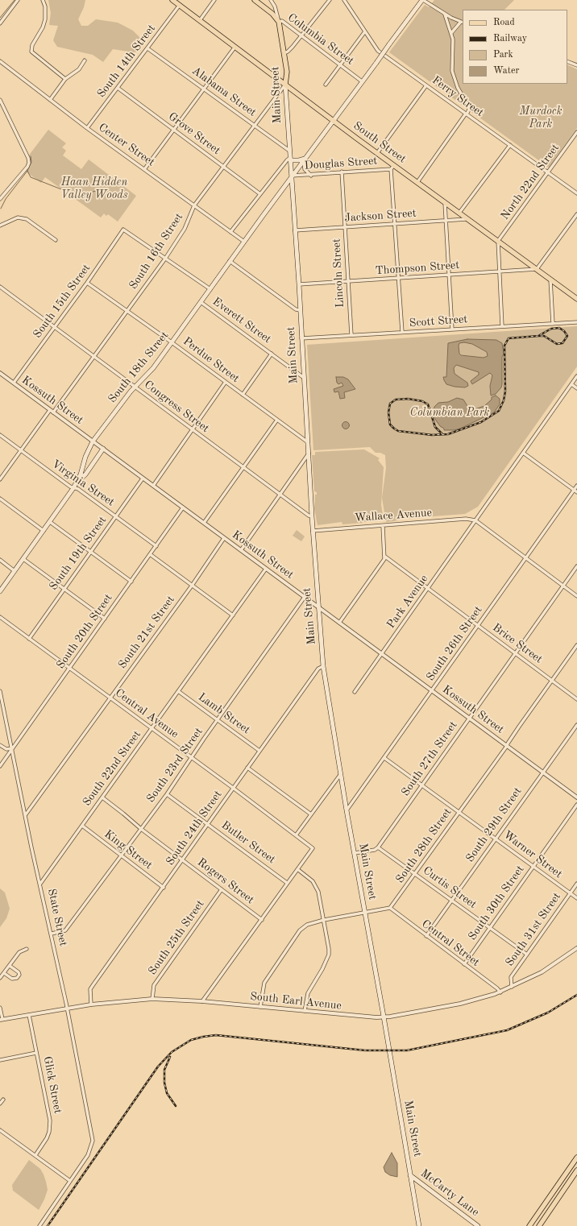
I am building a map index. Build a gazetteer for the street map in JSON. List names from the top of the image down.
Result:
{
  "streets": {
    "main road": [
      "Columbia Street",
      "Main Street",
      "South Street",
      "South 18th Street",
      "McCarty Lane"
    ],
    "street": [
      "South 14th Street",
      "Alabama Street",
      "Ferry Street",
      "Grove Street",
      "Center Street",
      "Douglas Street",
      "North 22nd Street",
      "Jackson Street",
      "South 16th Street",
      "Thompson Street",
      "Lincoln Street",
      "South 15th Street",
      "Everett Street",
      "Scott Street",
      "Perdue Street",
      "Kossuth Street",
      "Congress Street",
      "Virginia Street",
      "Wallace Avenue",
      "South 19th Street",
      "Park Avenue",
      "South 20th Street",
      "South 21st Street",
      "South 26th Street",
      "Brice Street",
      "Central Avenue",
      "Lamb Street",
      "South 27th Street",
      "South 23rd Street",
      "South 22nd Street",
      "South 29th Street",
      "South 24th Street",
      "Butler Street",
      "South 28th Street",
      "King Street",
      "Warner Street",
      "Rogers Street",
      "Curtis Street",
      "South 30th Street",
      "State Street",
      "South 31st Street",
      "South 25th Street",
      "Central Street",
      "South Earl Avenue",
      "Glick Street"
    ]
  },
  "crossings": [
    ["Columbia Street", "Main Street"],
    ["Columbia Street", "South 18th Street"],
    ["South 14th Street", "Alabama Street"],
    ["South 14th Street", "Grove Street"],
    ["South 14th Street", "South Street"],
    ["South 14th Street", "Center Street"],
    ["Alabama Street", "Main Street"],
    ["Alabama Street", "South 16th Street"],
    ["Main Street", "South Street"],
    ["Main Street", "Douglas Street"],
    ["Main Street", "Jackson Street"],
    ["Main Street", "South 16th Street"],
    ["Main Street", "Thompson Street"],
    ["Main Street", "Everett Street"],
    ["Main Street", "Scott Street"],
    ["Main Street", "Perdue Street"],
    ["Main Street", "South 18th Street"],
    ["Main Street", "Kossuth Street"],
    ["Main Street", "Congress Street"],
    ["Main Street", "Wallace Avenue"],
    ["Main Street", "South 26th Street"],
    ["Main Street", "South 24th Street"],
    ["Main Street", "South Earl Avenue"],
    ["Main Street", "McCarty Lane"],
    ["Ferry Street", "North 22nd Street"],
    ["Grove Street", "South 16th Street"],
    ["South Street", "Douglas Street"],
    ["South Street", "North 22nd Street"],
    ["South Street", "Jackson Street"],
    ["South Street", "South 16th Street"],
    ["South Street", "Thompson Street"],
    ["South Street", "South 18th Street"],
    ["Center Street", "South 16th Street"],
    ["Center Street", "South 18th Street"],
    ["Douglas Street", "Lincoln Street"],
    ["Douglas Street", "South 18th Street"],
    ["Jackson Street", "Lincoln Street"],
    ["South 16th Street", "South 15th Street"],
    ["South 16th Street", "Perdue Street"],
    ["South 16th Street", "Kossuth Street"],
    ["South 16th Street", "Congress Street"],
    ["Thompson Street", "Lincoln Street"],
    ["Lincoln Street", "Scott Street"],
    ["South 15th Street", "Perdue Street"],
    ["South 15th Street", "Kossuth Street"],
    ["South 15th Street", "Congress Street"],
    ["Everett Street", "South 18th Street"],
    ["Perdue Street", "South 18th Street"],
    ["South 18th Street", "Kossuth Street"],
    ["South 18th Street", "Congress Street"],
    ["South 18th Street", "Virginia Street"],
    ["Kossuth Street", "South 19th Street"],
    ["Kossuth Street", "Park Avenue"],
    ["Kossuth Street", "South 20th Street"],
    ["Kossuth Street", "South 21st Street"],
    ["Kossuth Street", "South 26th Street"],
    ["Kossuth Street", "South 27th Street"],
    ["Kossuth Street", "South 23rd Street"],
    ["Kossuth Street", "South 22nd Street"],
    ["Kossuth Street", "South 29th Street"],
    ["Kossuth Street", "South 28th Street"],
    ["Virginia Street", "South 19th Street"],
    ["Virginia Street", "South 20th Street"],
    ["Wallace Avenue", "Park Avenue"],
    ["South 19th Street", "Central Avenue"],
    ["Park Avenue", "Brice Street"],
    ["South 20th Street", "Central Avenue"],
    ["South 20th Street", "State Street"],
    ["South 21st Street", "Central Avenue"],
    ["South 21st Street", "State Street"],
    ["South 26th Street", "Brice Street"],
    ["South 26th Street", "Warner Street"],
    ["Brice Street", "South 27th Street"],
    ["Brice Street", "South 28th Street"],
    ["Central Avenue", "South 23rd Street"],
    ["Central Avenue", "South 22nd Street"],
    ["Central Avenue", "South 24th Street"],
    ["Lamb Street", "South 23rd Street"],
    ["Lamb Street", "South 22nd Street"],
    ["Lamb Street", "South 24th Street"],
    ["South 27th Street", "Warner Street"],
    ["South 27th Street", "Curtis Street"],
    ["South 23rd Street", "Butler Street"],
    ["South 23rd Street", "King Street"],
    ["South 23rd Street", "Rogers Street"],
    ["South 23rd Street", "State Street"],
    ["South 22nd Street", "King Street"],
    ["South 22nd Street", "Rogers Street"],
    ["South 22nd Street", "State Street"],
    ["South 29th Street", "Warner Street"],
    ["South 29th Street", "Curtis Street"],
    ["South 29th Street", "Central Street"],
    ["South 24th Street", "Butler Street"],
    ["South 24th Street", "King Street"],
    ["South 24th Street", "Rogers Street"],
    ["South 24th Street", "South Earl Avenue"],
    ["South 28th Street", "Warner Street"],
    ["South 28th Street", "Curtis Street"],
    ["South 28th Street", "Central Street"],
    ["Warner Street", "South 30th Street"],
    ["Warner Street", "South 31st Street"],
    ["Rogers Street", "South 25th Street"],
    ["Curtis Street", "South 30th Street"],
    ["Curtis Street", "South 31st Street"],
    ["South 30th Street", "Central Street"],
    ["State Street", "South Earl Avenue"],
    ["South 31st Street", "South Earl Avenue"],
    ["South 25th Street", "South Earl Avenue"],
    ["Central Street", "South Earl Avenue"],
    ["South Earl Avenue", "Glick Street"]
  ],
  "parks": ["Murdock Park", "Haan Hidden Valley Woods", "Columbian Park"],
  "legend": [
    "Road",
    "Railway",
    "Park",
    "Water"
  ]
}
